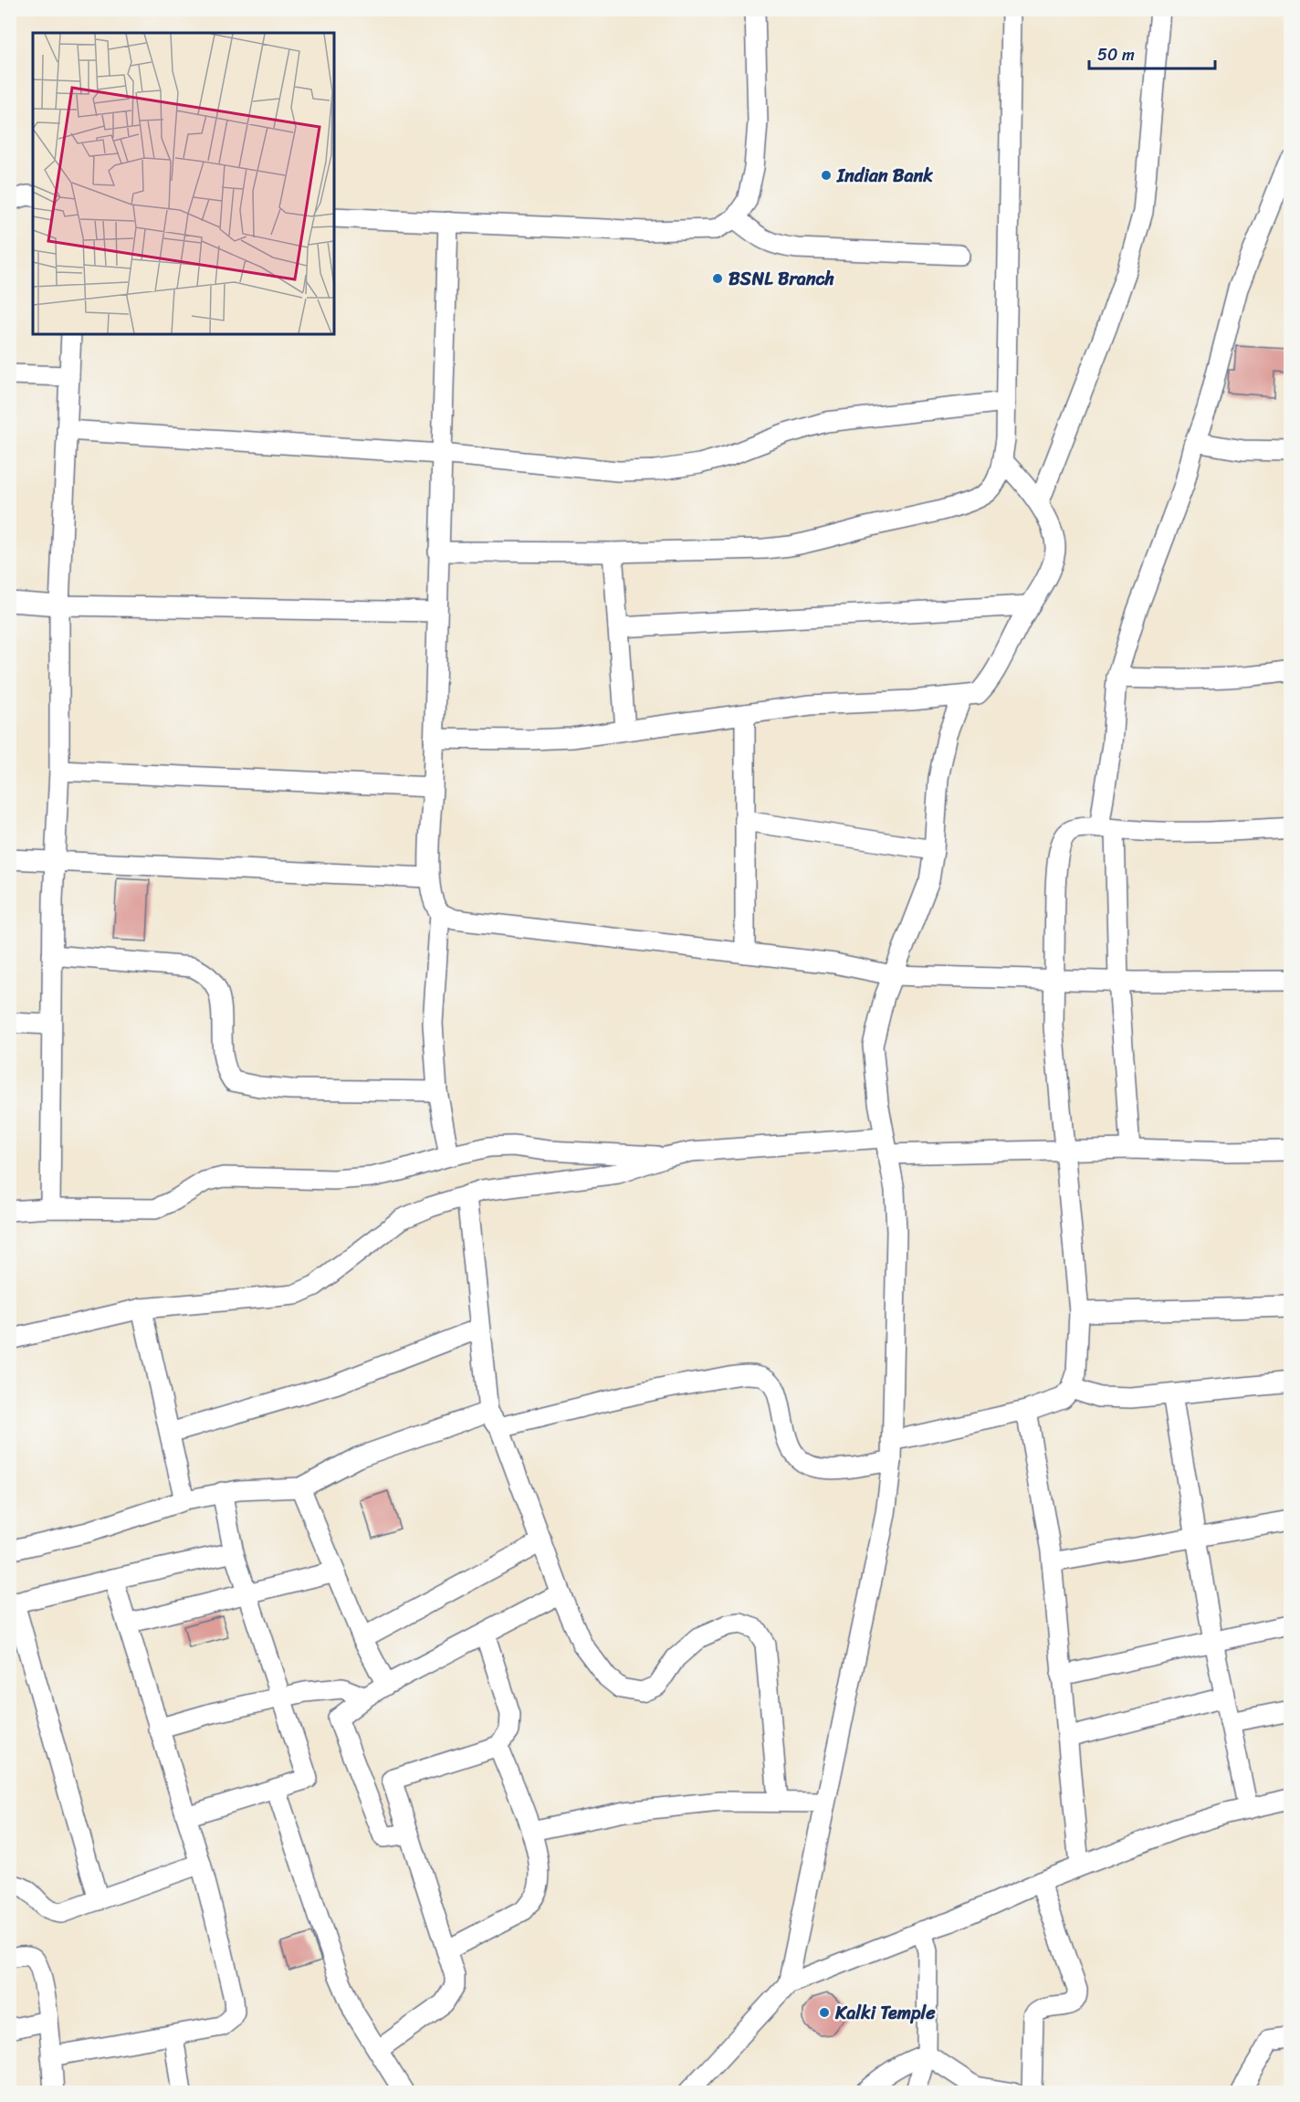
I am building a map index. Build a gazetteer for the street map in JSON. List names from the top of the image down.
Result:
{
  "places": ["Indian Bank", "BSNL Branch", "Kalki Temple"],
  "scale_bar": "50 m"
}
